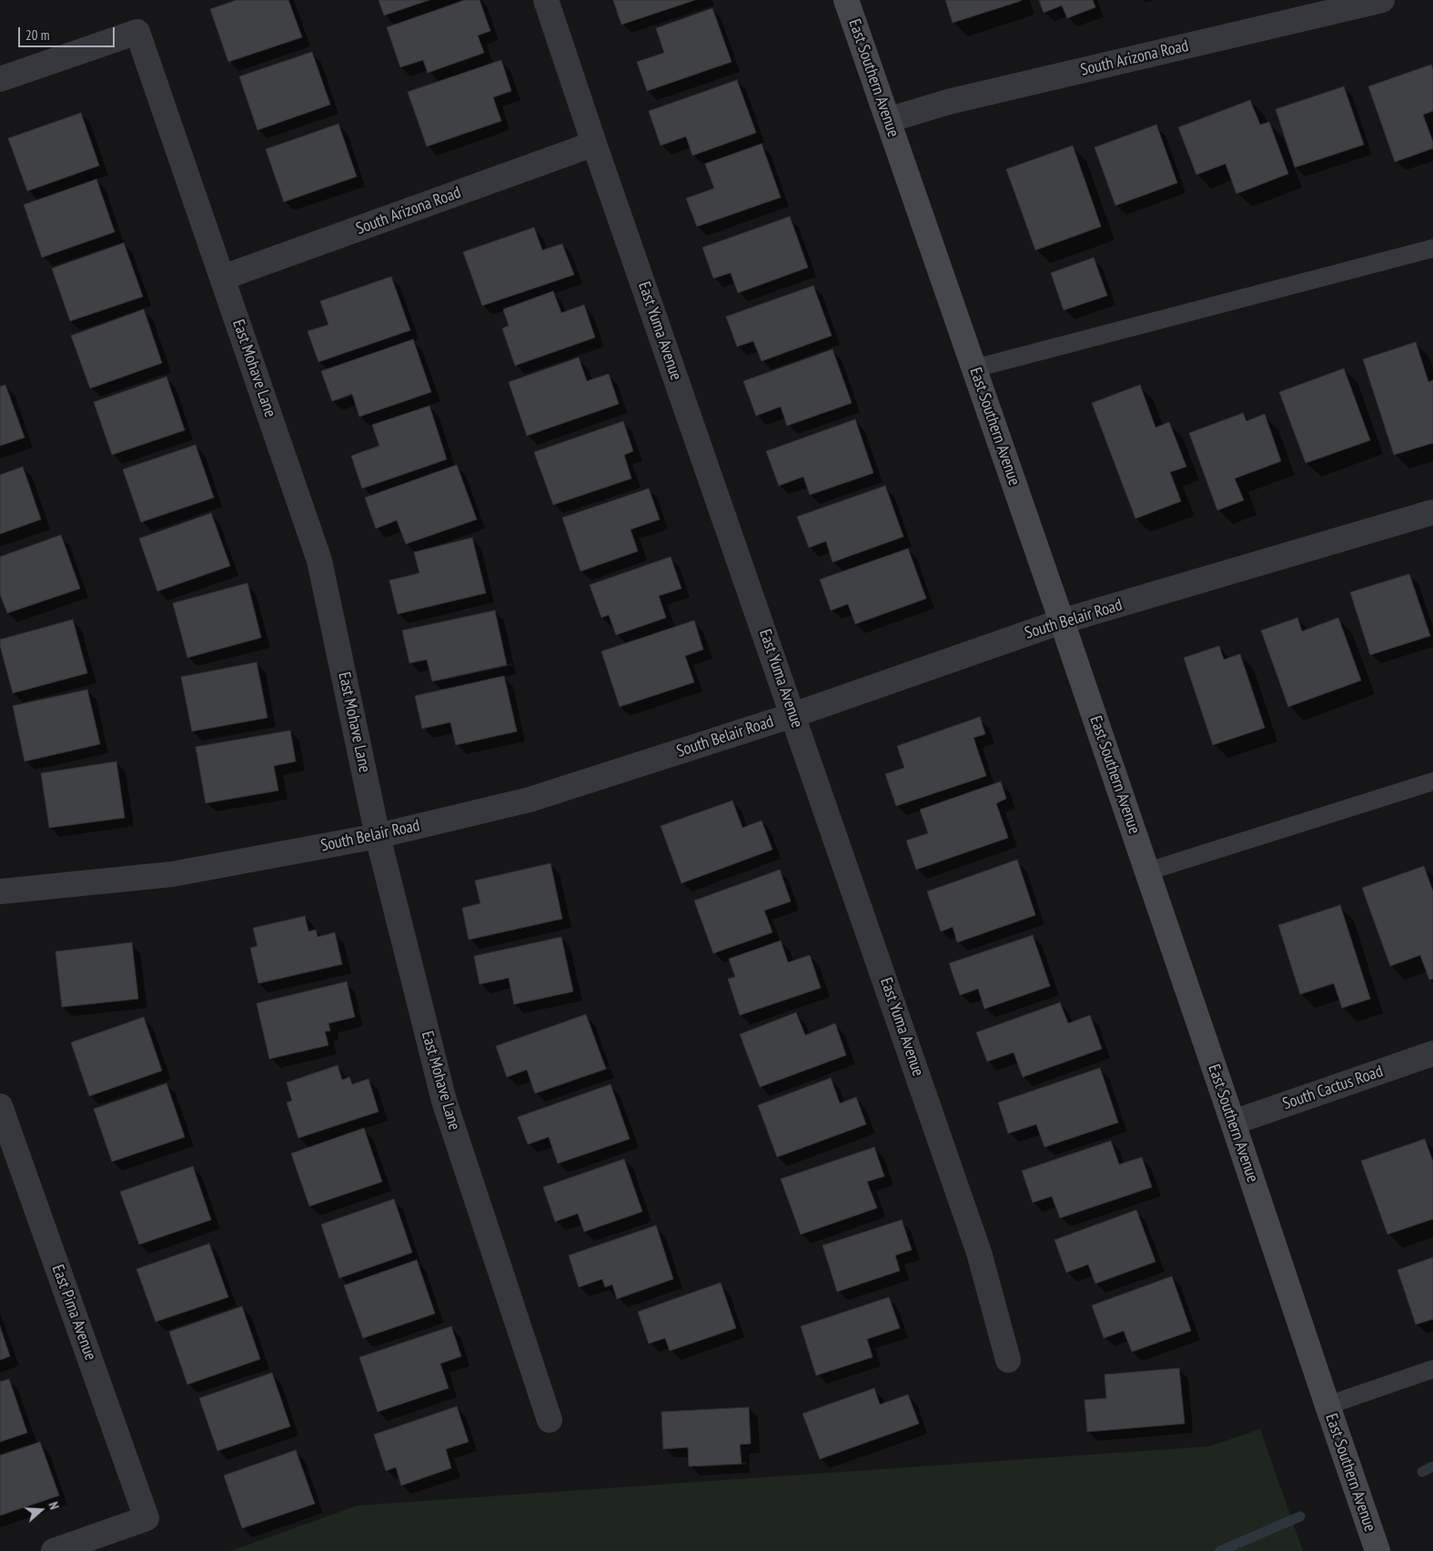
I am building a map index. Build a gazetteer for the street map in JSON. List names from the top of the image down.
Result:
{
  "streets": {
    "main road": ["East Southern Avenue"],
    "street": [
      "South Arizona Road",
      "East Yuma Avenue",
      "East Mohave Lane",
      "South Belair Road",
      "South Cactus Road",
      "East Pima Avenue"
    ]
  },
  "crossings": [
    ["South Arizona Road", "East Southern Avenue"],
    ["South Arizona Road", "East Yuma Avenue"],
    ["South Arizona Road", "East Mohave Lane"],
    ["East Southern Avenue", "South Belair Road"],
    ["East Southern Avenue", "South Cactus Road"],
    ["East Yuma Avenue", "South Belair Road"],
    ["East Mohave Lane", "South Belair Road"]
  ],
  "scale_bar": "20 m",
  "north": "right"
}
